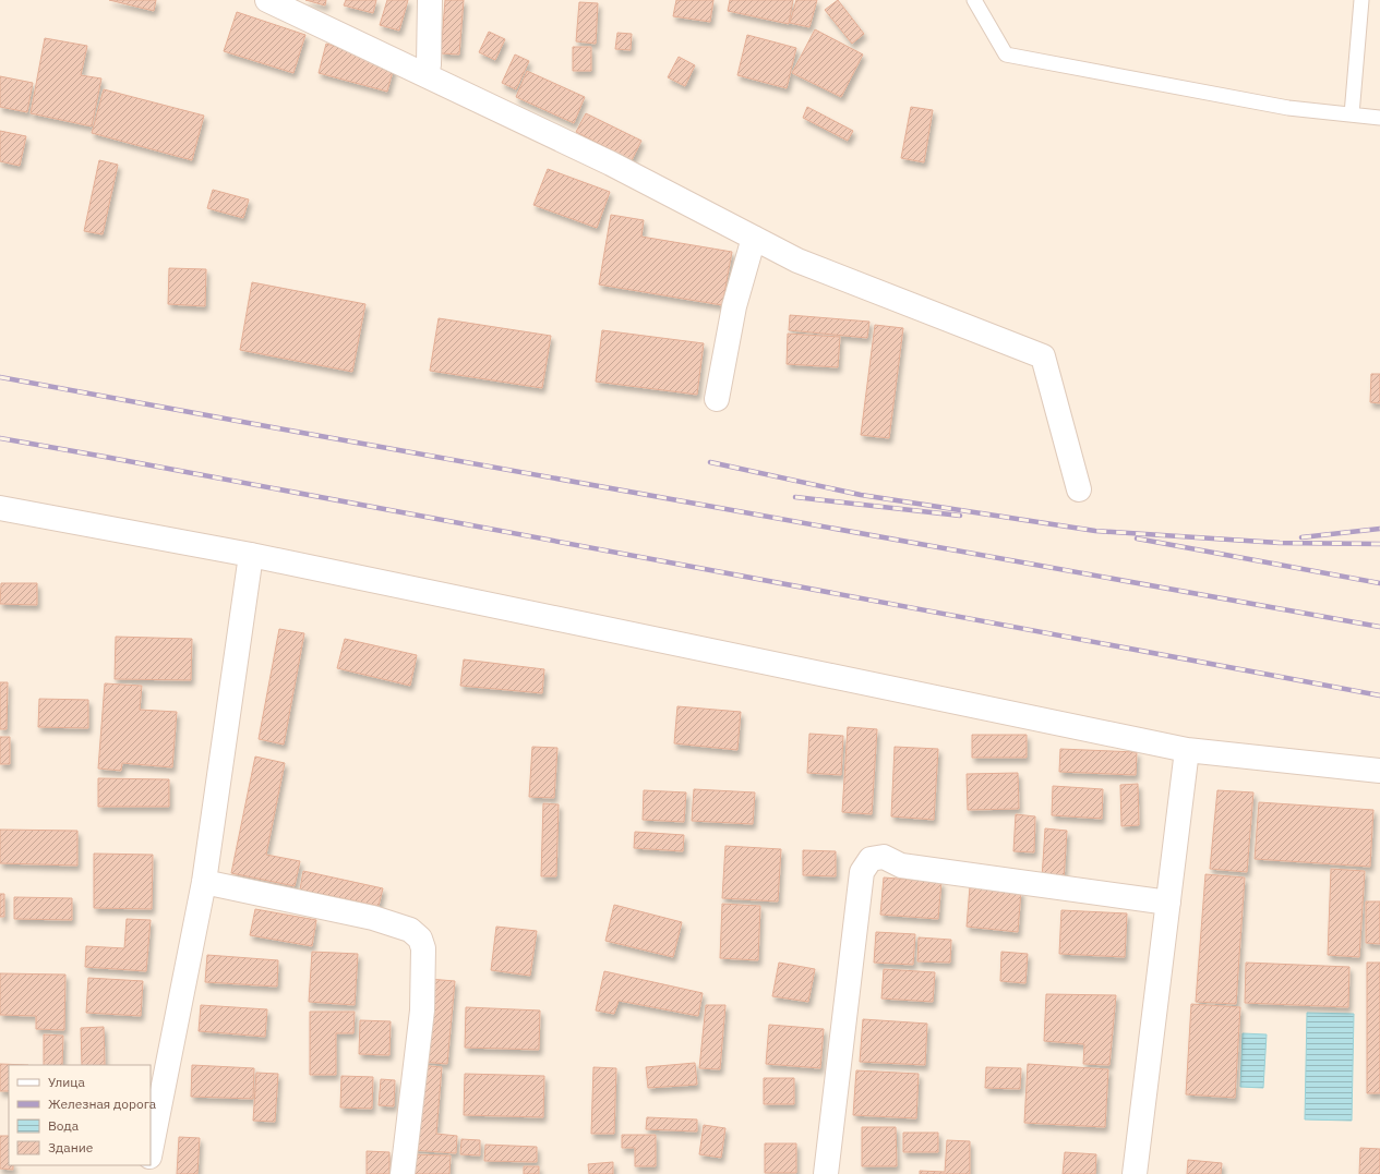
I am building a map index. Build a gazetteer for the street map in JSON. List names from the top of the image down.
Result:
{
  "legend": [
    "Улица",
    "Железная дорога",
    "Вода",
    "Здание"
  ]
}
